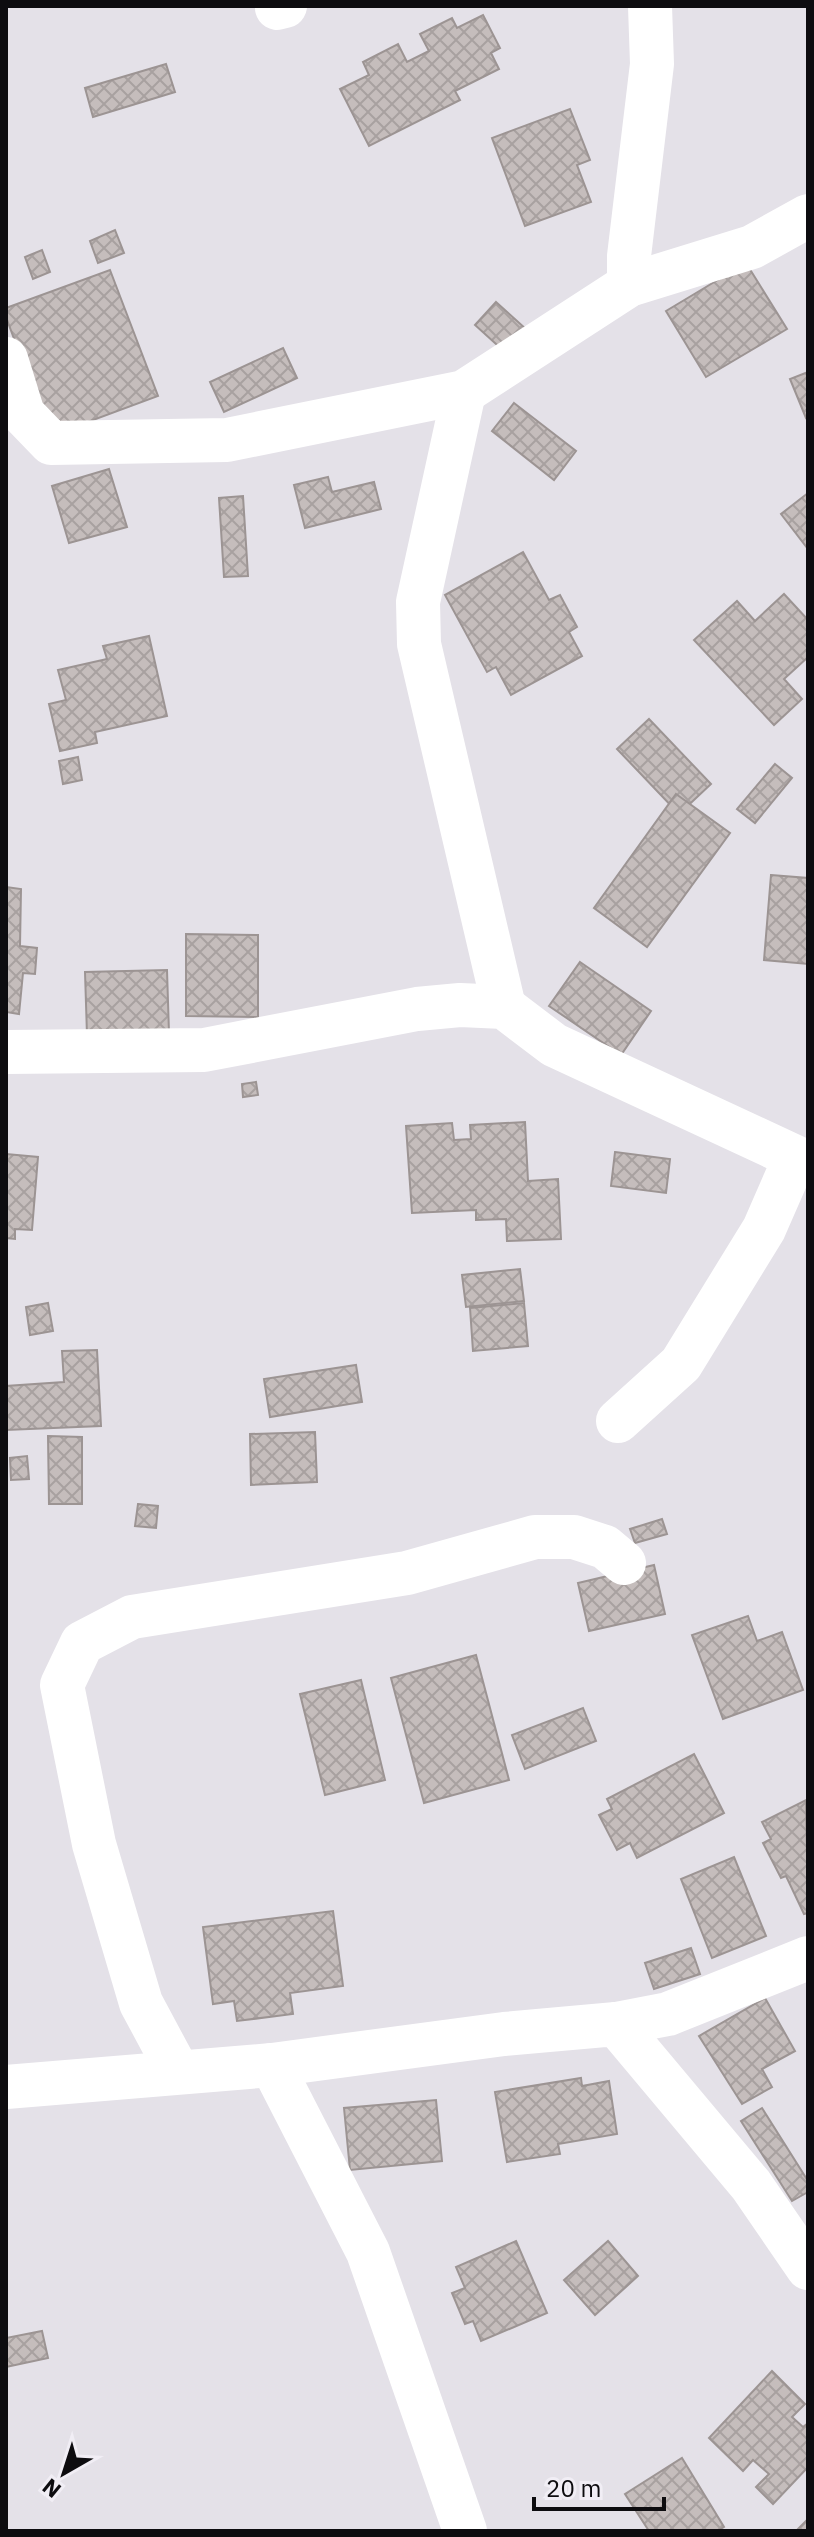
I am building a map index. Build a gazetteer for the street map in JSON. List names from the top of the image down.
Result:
{
  "scale_bar": "20 m",
  "north": "bottom left"
}
